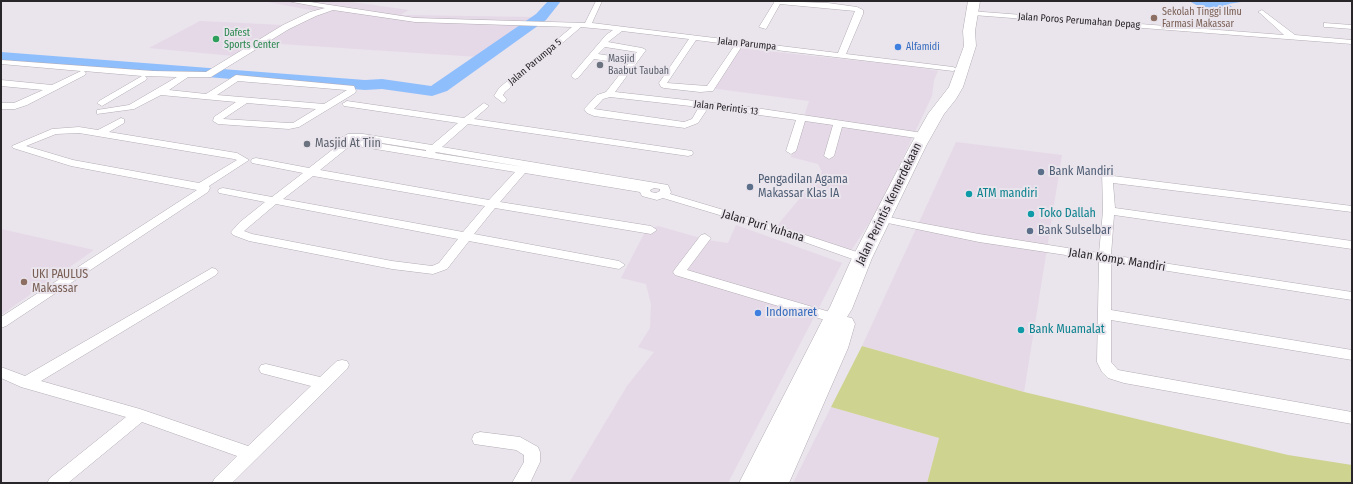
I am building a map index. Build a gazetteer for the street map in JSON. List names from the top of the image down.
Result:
{
  "streets": {
    "highway": ["Jalan Perintis Kemerdekaan"],
    "street": [
      "Jalan Poros Perumahan Depag",
      "Jalan Parumpa",
      "Jalan Parumpa 5",
      "Jalan Perintis 13",
      "Jalan Puri Yuhana",
      "Jalan Komp. Mandiri"
    ]
  },
  "crossings": [
    ["Jalan Poros Perumahan Depag", "Jalan Perintis Kemerdekaan"],
    ["Jalan Parumpa", "Jalan Parumpa 5"],
    ["Jalan Parumpa", "Jalan Perintis Kemerdekaan"],
    ["Jalan Perintis 13", "Jalan Perintis Kemerdekaan"],
    ["Jalan Perintis Kemerdekaan", "Jalan Puri Yuhana"],
    ["Jalan Perintis Kemerdekaan", "Jalan Komp. Mandiri"]
  ],
  "places": [
    "Sekolah Tinggi Ilmu Farmasi Makassar",
    "Dafest Sports Center",
    "Alfamidi",
    "Masjid Baabut Taubah",
    "Masjid At Tiin",
    "Bank Mandiri",
    "Pengadilan Agama Makassar Klas IA",
    "ATM mandiri",
    "Toko Dallah",
    "Bank Sulselbar",
    "UKI PAULUS Makassar",
    "Indomaret",
    "Bank Muamalat"
  ]
}
